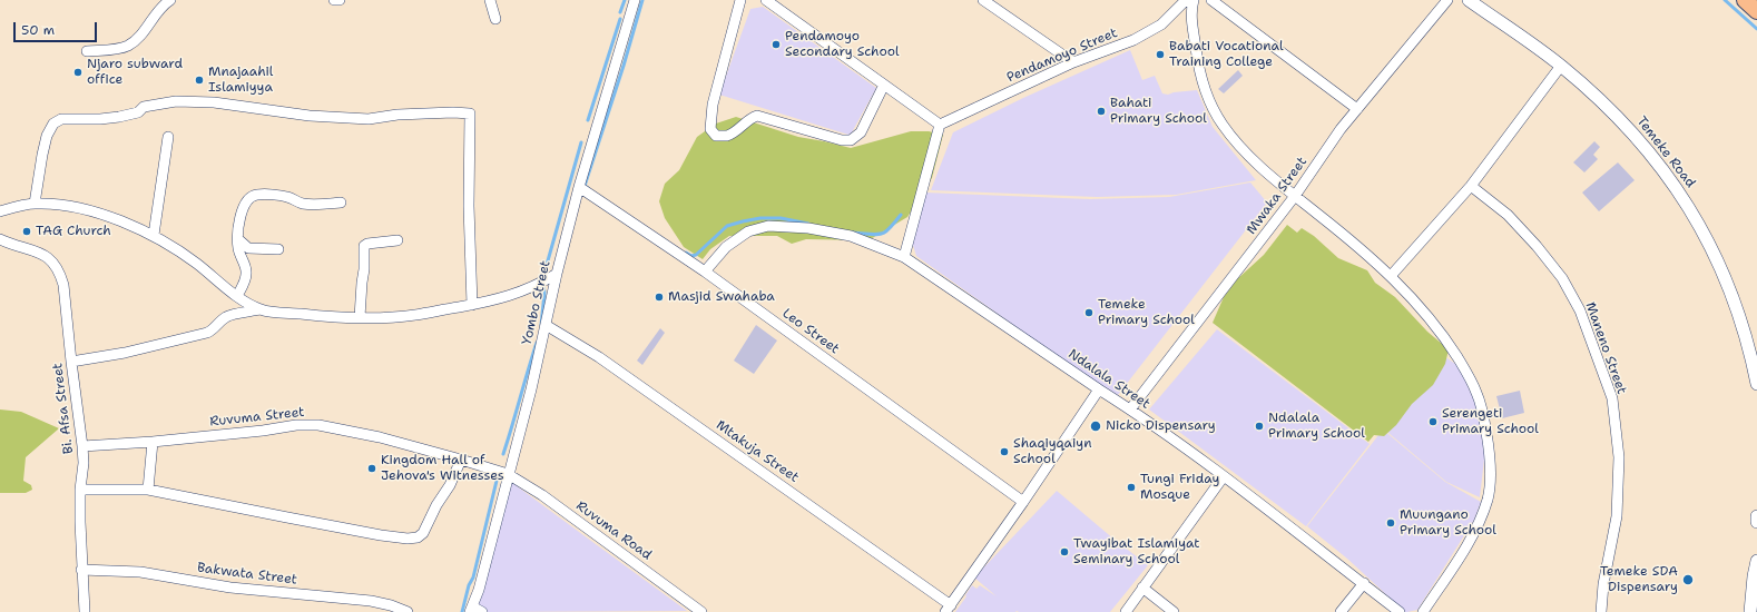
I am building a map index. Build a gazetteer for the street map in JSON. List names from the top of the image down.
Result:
{
  "streets": {
    "street": [
      "Pendamoyo Street",
      "Temeke Road",
      "Mwaka Street",
      "Yombo Street",
      "Leo Street",
      "Maneno Street",
      "Ndalala Street",
      "Bi. Afsa Street",
      "Ruvuma Street",
      "Mtakuja Street",
      "Ruvuma Road",
      "Bakwata Street"
    ]
  },
  "crossings": [
    ["Mwaka Street", "Ndalala Street"],
    ["Yombo Street", "Leo Street"],
    ["Yombo Street", "Ruvuma Street"],
    ["Yombo Street", "Mtakuja Street"],
    ["Yombo Street", "Ruvuma Road"],
    ["Leo Street", "Ndalala Street"],
    ["Bi. Afsa Street", "Ruvuma Street"],
    ["Bi. Afsa Street", "Bakwata Street"],
    ["Ruvuma Street", "Ruvuma Road"]
  ],
  "places": [
    "Pendamoyo Secondary School",
    "Babati Vocational Training College",
    "Njaro subward office",
    "Mnajaahil Islamiyya",
    "Bahati Primary School",
    "TAG Church",
    "Masjid Swahaba",
    "Temeke Primary School",
    "Serengeti Primary School",
    "Nicko Dispensary",
    "Ndalala Primary School",
    "Shaqiyqaiyn School",
    "Kingdom Hall of Jehova's Witnesses",
    "Tungi Friday Mosque",
    "Muungano Primary School",
    "Twayibat Islamiyat Seminary School",
    "Temeke SDA Dispensary"
  ],
  "scale_bar": "50 m"
}
